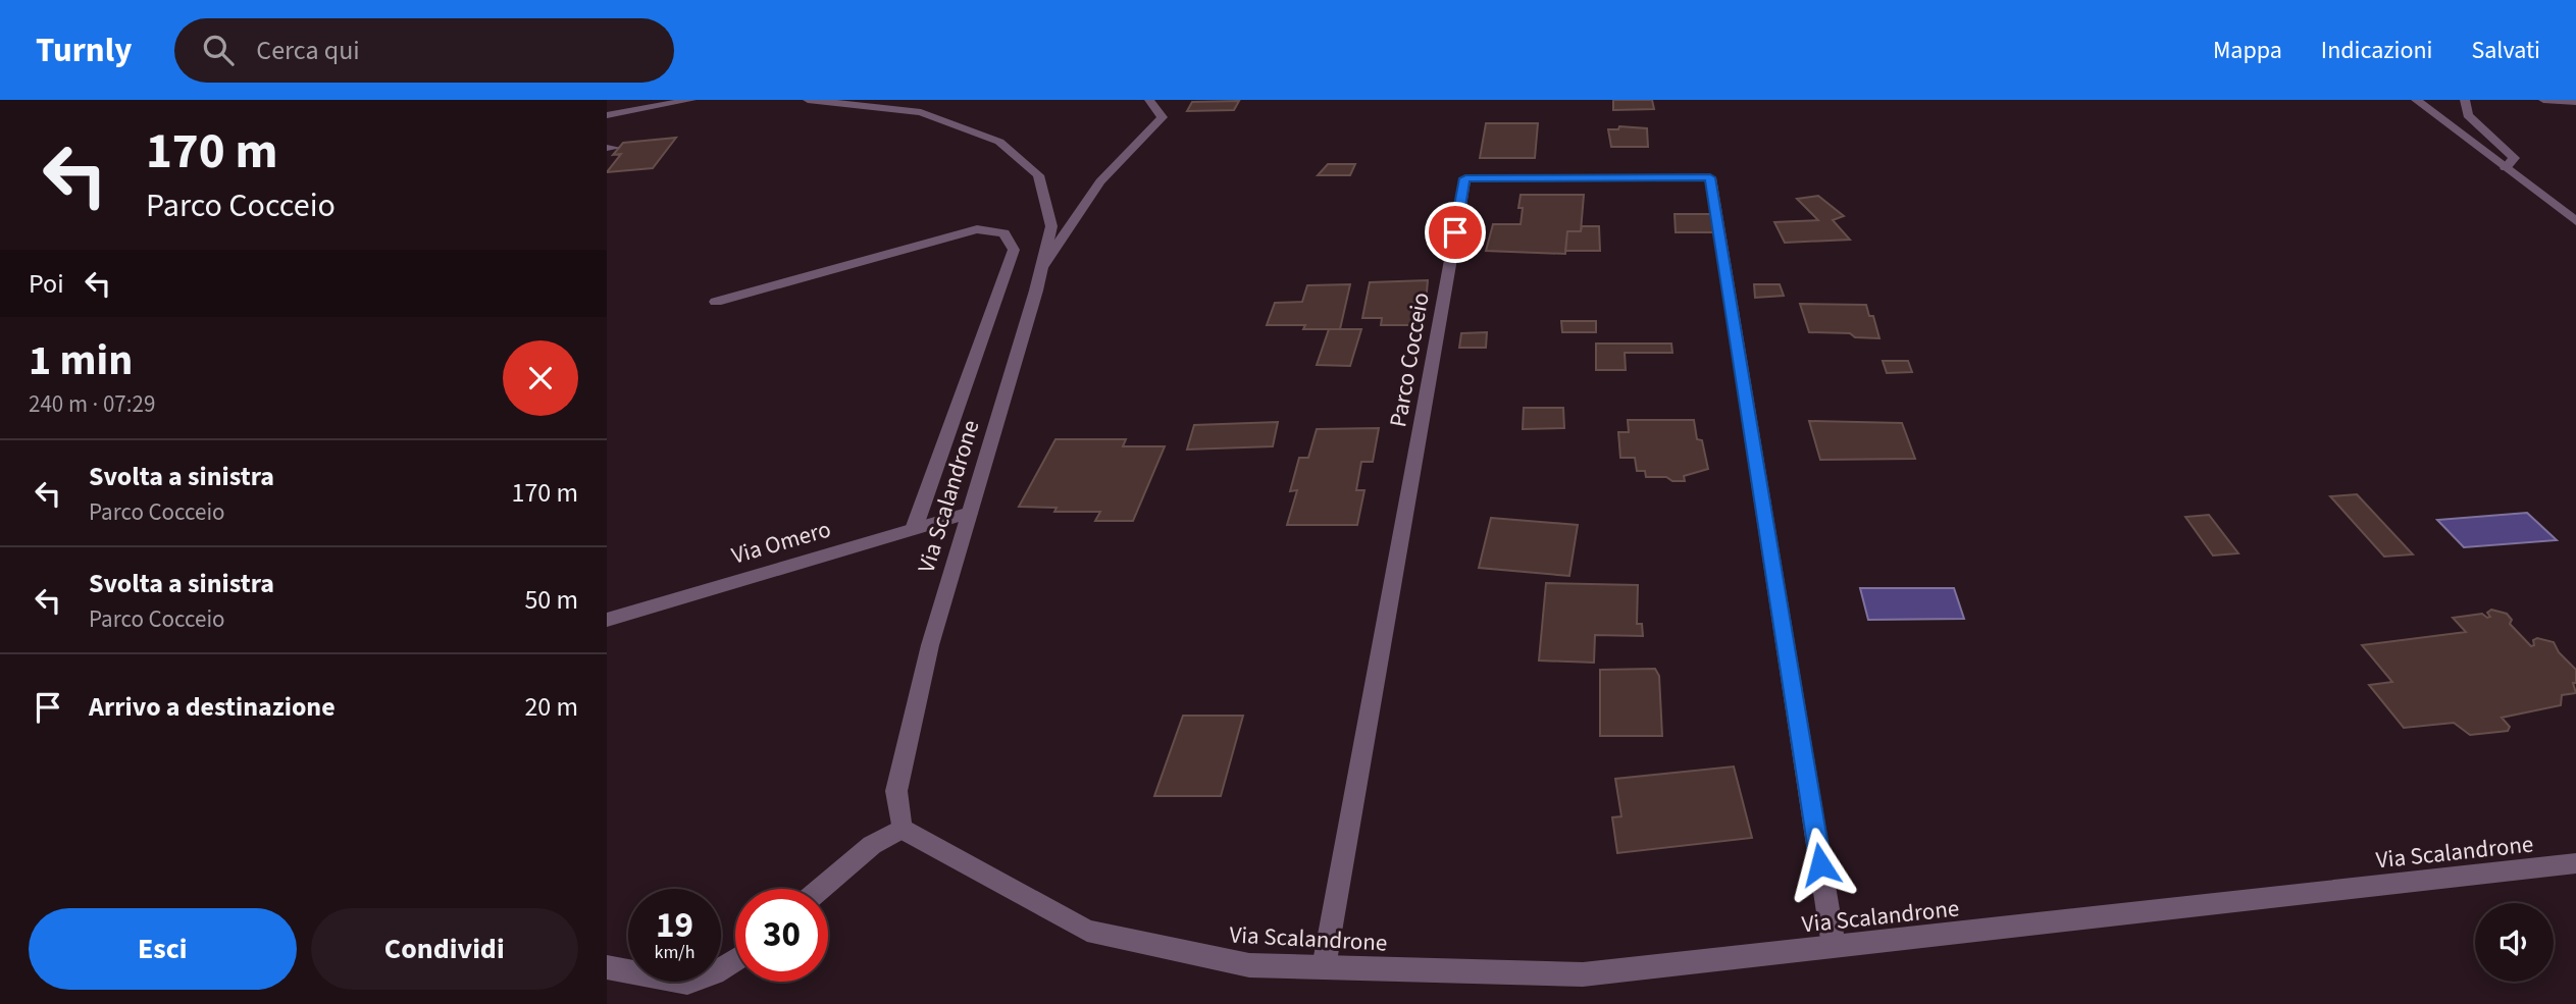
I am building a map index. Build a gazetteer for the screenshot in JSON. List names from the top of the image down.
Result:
{
  "streets": {
    "street": ["Parco Cocceio", "Via Scalandrone", "Via Omero"]
  },
  "crossings": [
    ["Parco Cocceio", "Via Scalandrone"],
    ["Via Scalandrone", "Via Omero"]
  ],
  "page": {
    "header": "Turnly",
    "search": "Cerca qui",
    "nav": ["Mappa", "Indicazioni", "Salvati"],
    "turn": ["170 m", "Parco Cocceio"],
    "then": "Poi",
    "heading": ["1 min", "240 m · 07:29"],
    "list": [
      {
        "name": "Svolta a sinistra",
        "note": "Parco Cocceio",
        "value": "170 m"
      },
      {
        "name": "Svolta a sinistra",
        "note": "Parco Cocceio",
        "value": "50 m"
      },
      {
        "name": "Arrivo a destinazione",
        "value": "20 m"
      }
    ],
    "speed": "19 km/h",
    "limit": "30",
    "buttons": ["Esci", "Condividi"]
  }
}
